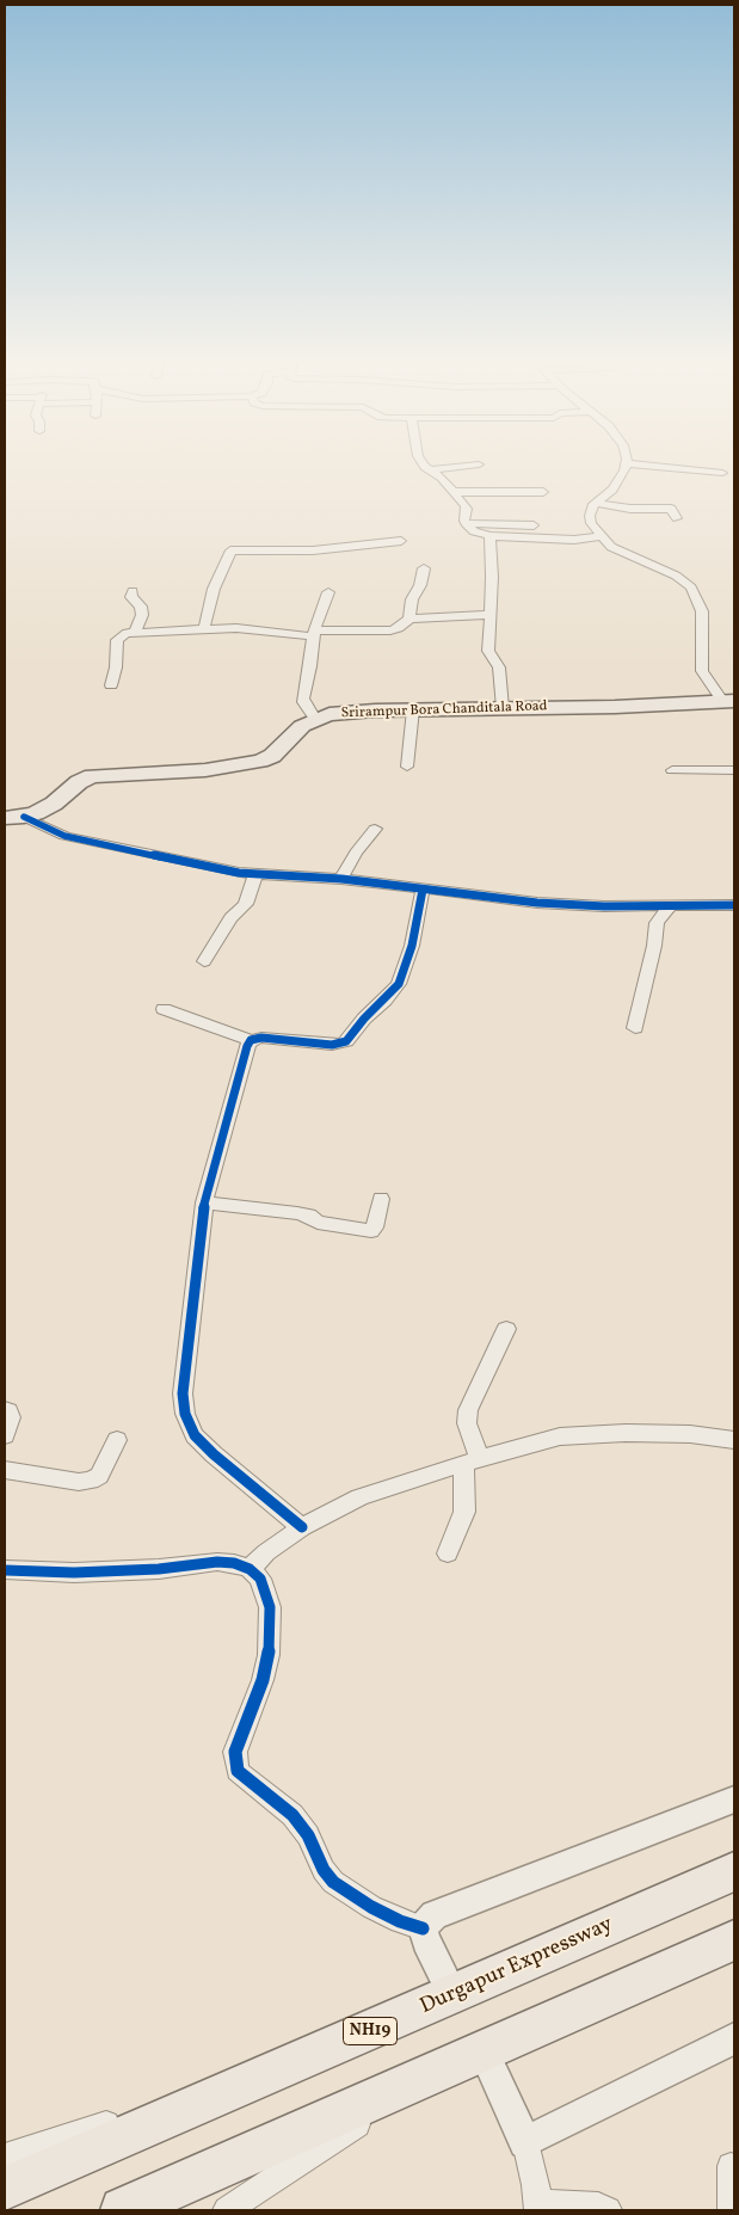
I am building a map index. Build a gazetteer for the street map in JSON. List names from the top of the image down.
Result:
{
  "streets": {
    "highway": ["Durgapur Expressway", "NH19"],
    "main road": ["Srirampur Bora Chanditala Road"]
  }
}
